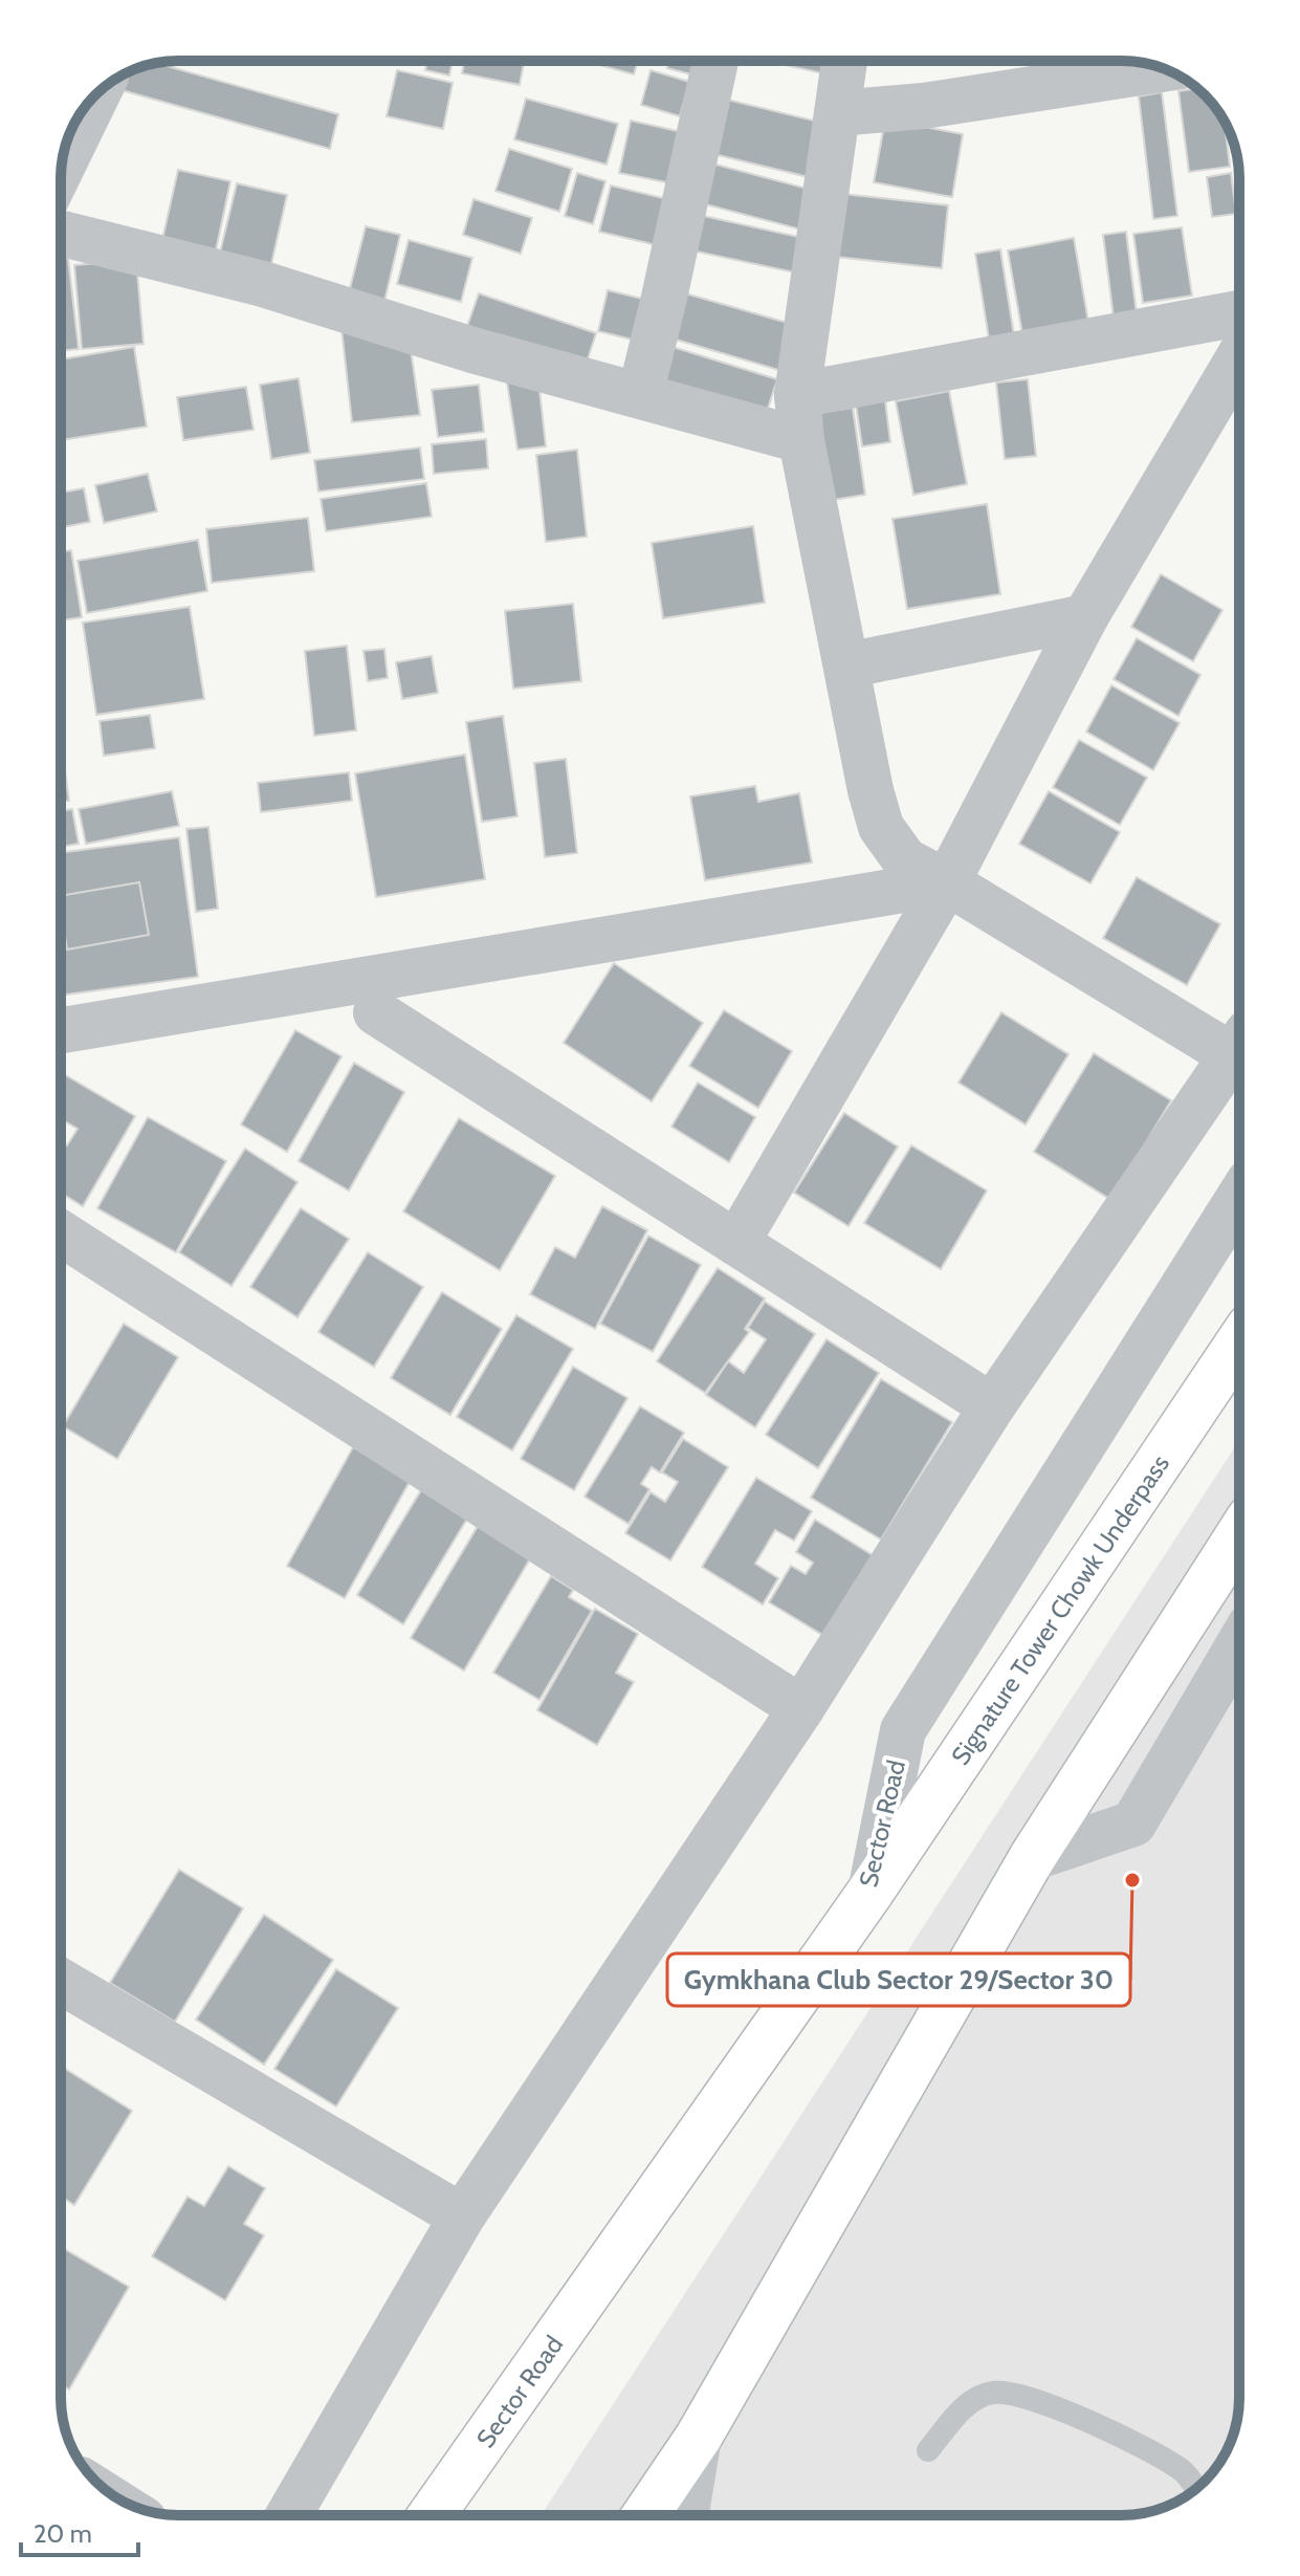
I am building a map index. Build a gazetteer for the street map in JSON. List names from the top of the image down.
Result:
{
  "streets": {
    "main road": ["Signature Tower Chowk Underpass", "Sector Road"]
  },
  "crossings": [
    ["Signature Tower Chowk Underpass", "Sector Road"]
  ],
  "places": ["Gymkhana Club Sector 29/Sector 30"],
  "scale_bar": "20 m"
}
